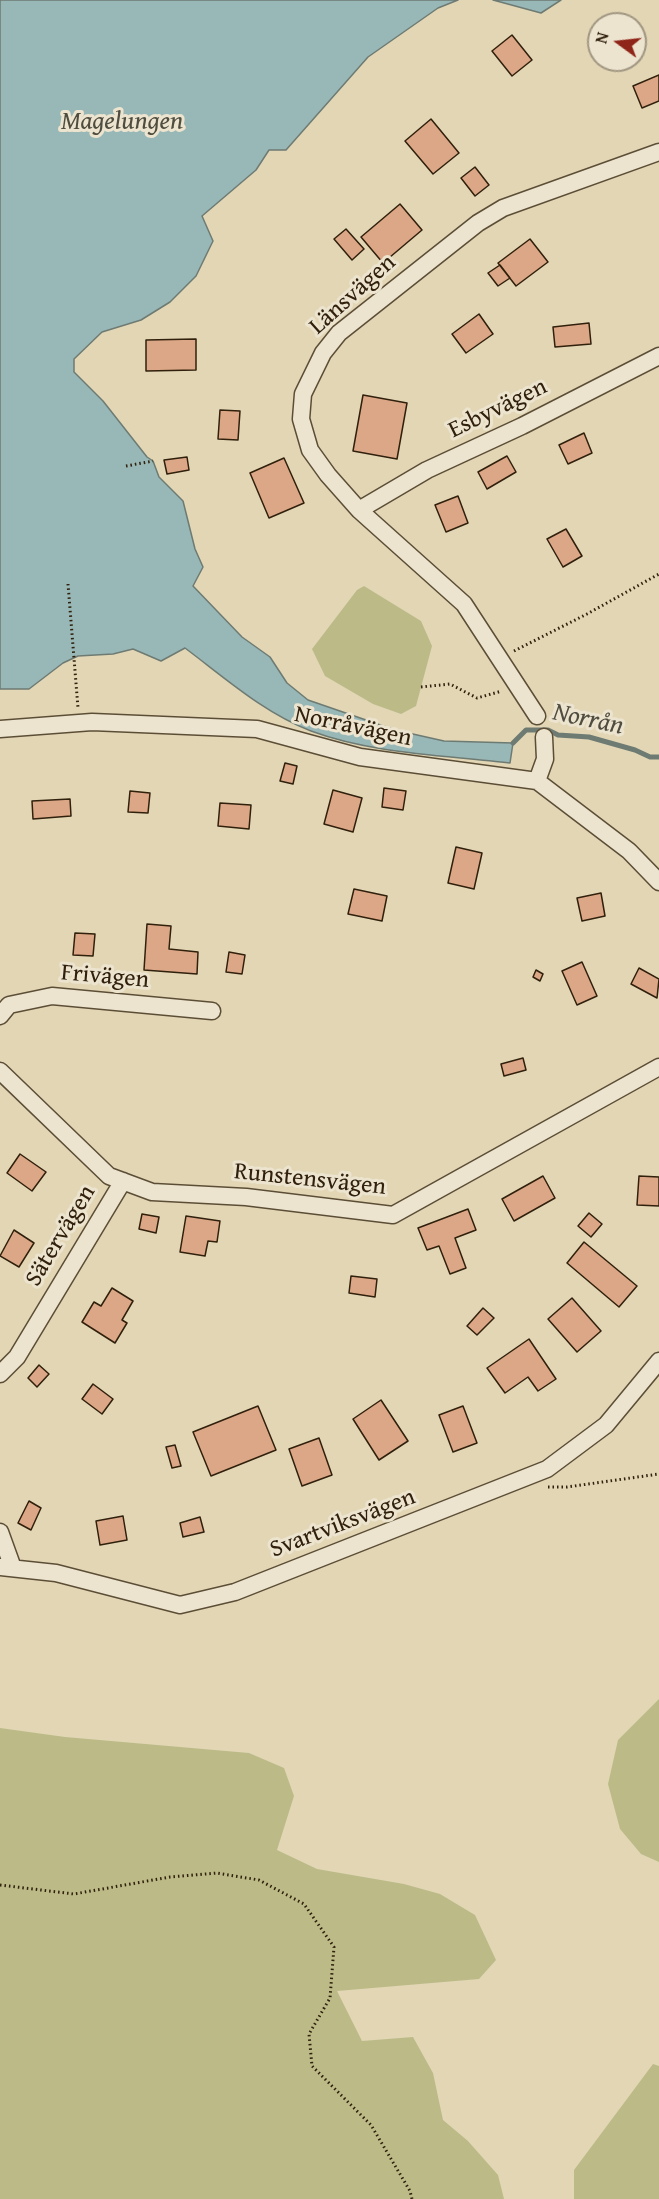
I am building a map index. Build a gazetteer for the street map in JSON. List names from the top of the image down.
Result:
{
  "streets": {
    "street": [
      "Länsvägen",
      "Esbyvägen",
      "Norråvägen",
      "Frivägen",
      "Runstensvägen",
      "Sätervägen",
      "Svartviksvägen"
    ]
  },
  "crossings": [
    ["Länsvägen", "Esbyvägen"],
    ["Runstensvägen", "Sätervägen"]
  ],
  "water": ["Magelungen", "Norrån"],
  "north": "left"
}
